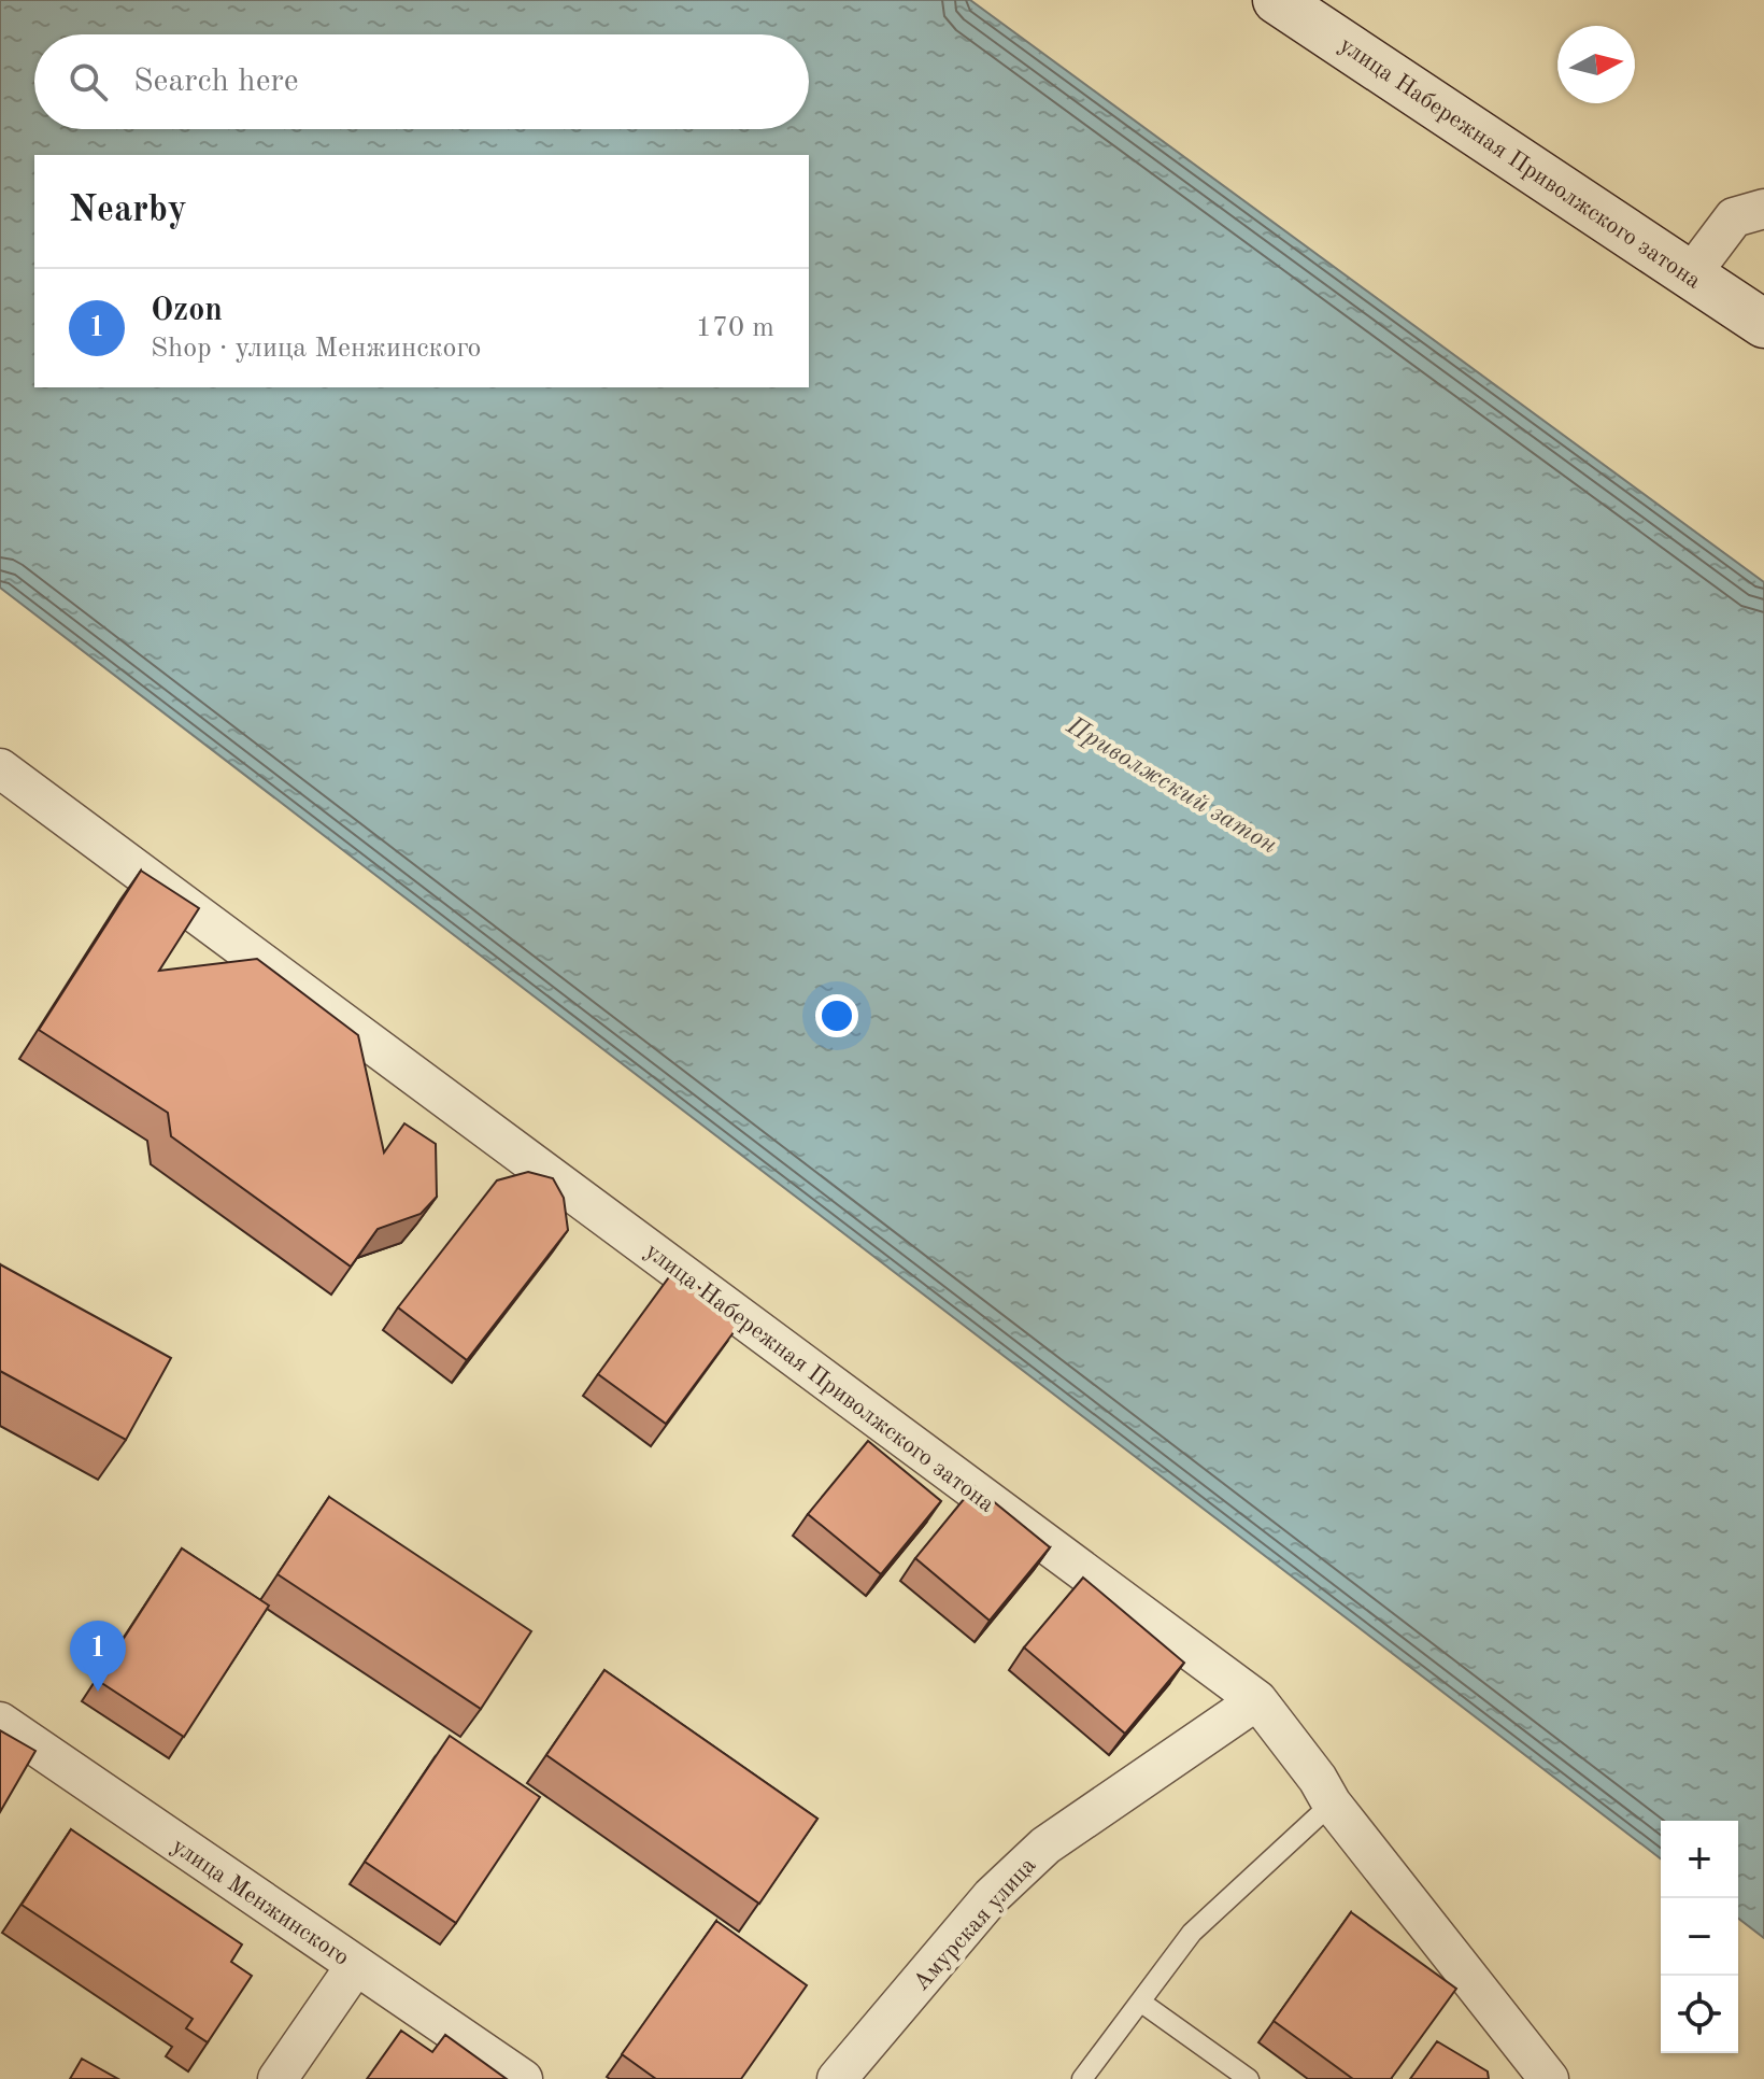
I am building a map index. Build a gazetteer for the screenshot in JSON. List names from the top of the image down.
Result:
{
  "streets": {
    "main road": ["улица Набережная Приволжского затона"],
    "street": ["улица Менжинского", "Амурская улица"]
  },
  "crossings": [
    ["улица Набережная Приволжского затона", "Амурская улица"]
  ],
  "water": ["Приволжский затон"],
  "north": "right",
  "page": {
    "search": "Search here",
    "heading": "Nearby",
    "list": [
      {
        "mark": "1",
        "name": "Ozon",
        "note": "Shop · улица Менжинского",
        "value": "170 m"
      }
    ],
    "pins": "1",
    "map_buttons": ["+", "−"]
  }
}
